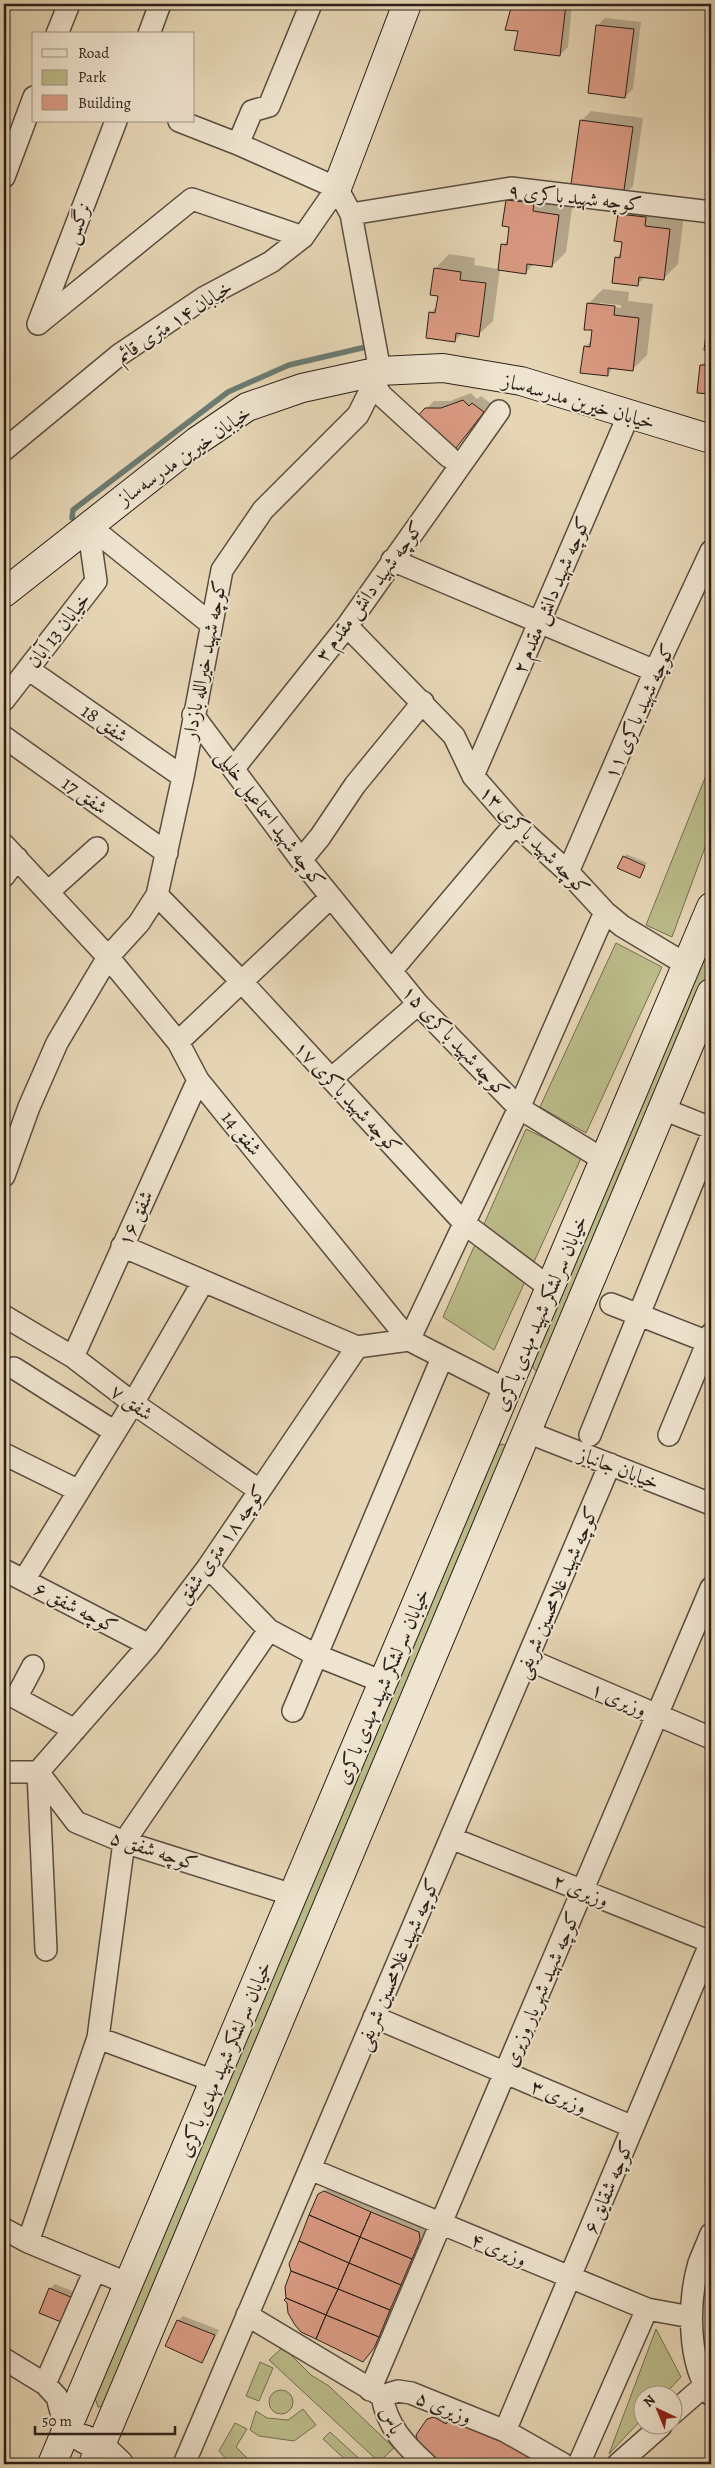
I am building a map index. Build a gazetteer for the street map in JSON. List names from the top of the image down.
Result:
{
  "streets": {
    "main road": ["خیابان خیرین مدرسه‌ساز", "خیابان سرلشکر شهید مهدی باکری"],
    "street": [
      "کوچه شهید باکری ۹",
      "نرگس",
      "خیابان ۱۴ متری قائم",
      "کوچه شهید دانش مقدم ۳",
      "کوچه شهید دانش مقدم ۲",
      "خیابان 13 آبان",
      "کوچه شهید خیرالله بازدار",
      "کوچه شهید باکری ۱۱",
      "شفق 18",
      "شفق 17",
      "کوچه شهید اسماعیل خلیلی",
      "کوچه شهید باکری ۱۳",
      "کوچه شهید باکری ۱۵",
      "کوچه شهید باکری ۱۷",
      "شفق 14",
      "شفق ۱۶",
      "شفق ۷",
      "خیابان جانباز",
      "کوچه ۱۸ متری شفق",
      "کوچه شهید غلامحسین شریفی",
      "کوچه شفق ۶",
      "وزیری ۱",
      "کوچه شفق ۵",
      "وزیری ۲",
      "کوچه شهید شهریار وزیری",
      "وزیری ۳",
      "کوچه شقایق ۶",
      "وزیری ۴",
      "وزیری ۵",
      "یاس"
    ]
  },
  "crossings": [
    ["نرگس", "خیابان ۱۴ متری قائم"],
    ["خیابان خیرین مدرسه‌ساز", "کوچه شهید دانش مقدم ۲"],
    ["خیابان خیرین مدرسه‌ساز", "خیابان 13 آبان"],
    ["خیابان خیرین مدرسه‌ساز", "کوچه شهید خیرالله بازدار"],
    ["کوچه شهید دانش مقدم ۳", "کوچه شهید اسماعیل خلیلی"],
    ["کوچه شهید دانش مقدم ۳", "کوچه شهید باکری ۱۳"],
    ["کوچه شهید دانش مقدم ۲", "کوچه شهید باکری ۱۳"],
    ["خیابان 13 آبان", "شفق 18"],
    ["کوچه شهید خیرالله بازدار", "شفق 18"],
    ["کوچه شهید خیرالله بازدار", "شفق 17"],
    ["کوچه شهید خیرالله بازدار", "کوچه شهید اسماعیل خلیلی"],
    ["کوچه شهید خیرالله بازدار", "کوچه شهید باکری ۱۷"],
    ["کوچه شهید خیرالله بازدار", "شفق 14"],
    ["کوچه شهید باکری ۱۱", "کوچه شهید باکری ۱۳"],
    ["کوچه شهید اسماعیل خلیلی", "کوچه شهید باکری ۱۵"],
    ["کوچه شهید باکری ۱۳", "خیابان سرلشکر شهید مهدی باکری"],
    ["کوچه شهید باکری ۱۵", "خیابان سرلشکر شهید مهدی باکری"],
    ["کوچه شهید باکری ۱۷", "خیابان سرلشکر شهید مهدی باکری"],
    ["شفق 14", "شفق ۱۶"],
    ["شفق 14", "خیابان سرلشکر شهید مهدی باکری"],
    ["شفق ۱۶", "شفق ۷"],
    ["خیابان سرلشکر شهید مهدی باکری", "خیابان جانباز"],
    ["خیابان سرلشکر شهید مهدی باکری", "کوچه شفق ۵"],
    ["شفق ۷", "کوچه ۱۸ متری شفق"],
    ["خیابان جانباز", "کوچه شهید غلامحسین شریفی"],
    ["کوچه ۱۸ متری شفق", "کوچه شفق ۶"],
    ["کوچه ۱۸ متری شفق", "کوچه شفق ۵"],
    ["کوچه شهید غلامحسین شریفی", "وزیری ۱"],
    ["کوچه شهید غلامحسین شریفی", "وزیری ۲"],
    ["کوچه شهید غلامحسین شریفی", "وزیری ۳"],
    ["کوچه شهید غلامحسین شریفی", "وزیری ۴"],
    ["وزیری ۱", "کوچه شهید شهریار وزیری"],
    ["وزیری ۲", "کوچه شهید شهریار وزیری"],
    ["وزیری ۲", "کوچه شقایق ۶"],
    ["کوچه شهید شهریار وزیری", "وزیری ۳"],
    ["کوچه شهید شهریار وزیری", "وزیری ۴"],
    ["کوچه شهید شهریار وزیری", "وزیری ۵"],
    ["کوچه شهید شهریار وزیری", "یاس"],
    ["وزیری ۳", "کوچه شقایق ۶"],
    ["کوچه شقایق ۶", "وزیری ۴"],
    ["کوچه شقایق ۶", "وزیری ۵"],
    ["وزیری ۵", "یاس"]
  ],
  "legend": ["Road", "Park", "Building"],
  "scale_bar": "50 m",
  "north": "top left"
}
